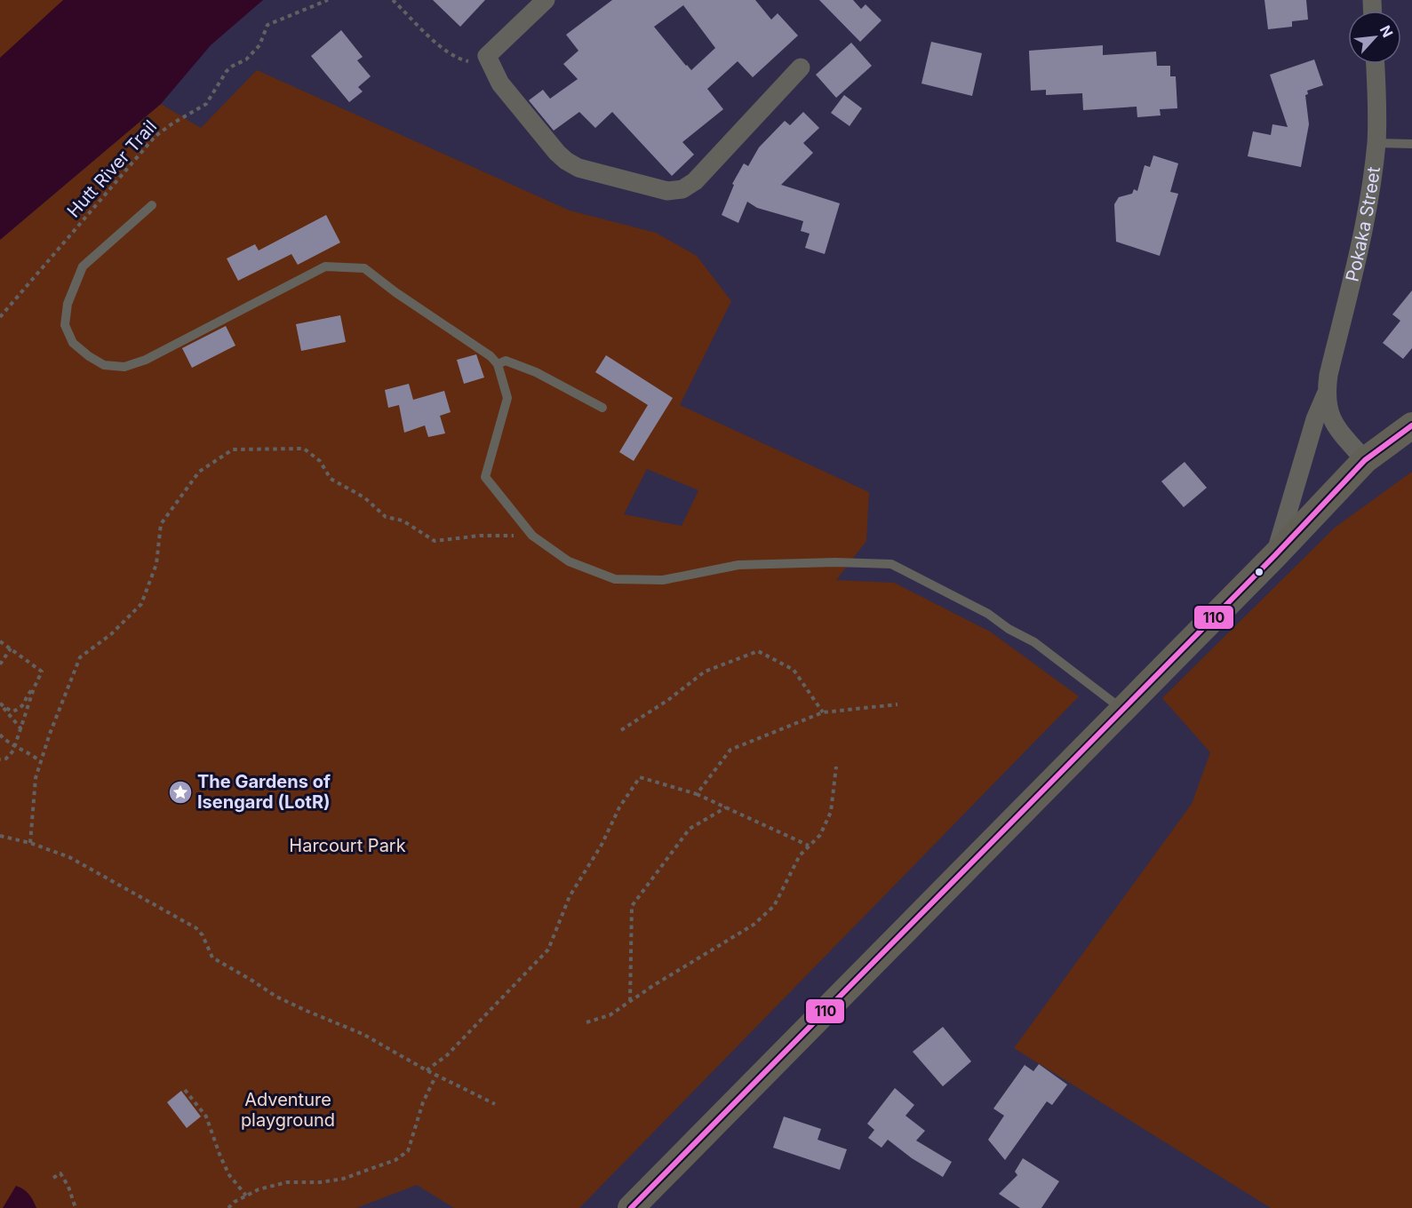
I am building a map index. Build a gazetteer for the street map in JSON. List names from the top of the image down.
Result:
{
  "streets": {
    "street": ["Pokaka Street"],
    "path": ["Hutt River Trail"]
  },
  "parks": ["Harcourt Park", "Adventure playground"],
  "places": {
    "place": ["The Gardens of Isengard (LotR)"]
  },
  "lines": ["transit line 110"],
  "north": "top right"
}
